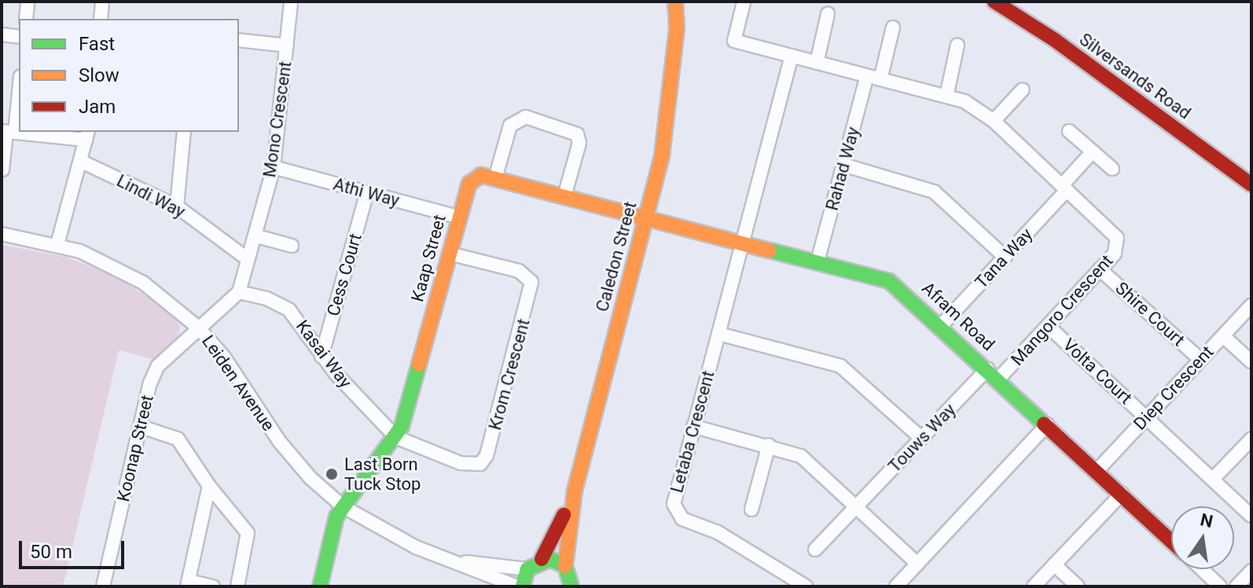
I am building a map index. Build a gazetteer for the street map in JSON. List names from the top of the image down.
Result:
{
  "streets": {
    "street": [
      "Silversands Road",
      "Mono Crescent",
      "Rahad Way",
      "Athi Way",
      "Lindi Way",
      "Caledon Street",
      "Kaap Street",
      "Tana Way",
      "Cess Court",
      "Mangoro Crescent",
      "Shire Court",
      "Afram Road",
      "Kasai Way",
      "Volta Court",
      "Krom Crescent",
      "Leiden Avenue",
      "Diep Crescent",
      "Letaba Crescent",
      "Touws Way",
      "Koonap Street"
    ]
  },
  "crossings": [
    ["Mono Crescent", "Athi Way"],
    ["Mono Crescent", "Lindi Way"],
    ["Mono Crescent", "Kasai Way"],
    ["Rahad Way", "Mangoro Crescent"],
    ["Rahad Way", "Afram Road"],
    ["Athi Way", "Kaap Street"],
    ["Athi Way", "Cess Court"],
    ["Caledon Street", "Afram Road"],
    ["Kaap Street", "Kasai Way"],
    ["Kaap Street", "Krom Crescent"],
    ["Kaap Street", "Leiden Avenue"],
    ["Tana Way", "Mangoro Crescent"],
    ["Tana Way", "Afram Road"],
    ["Cess Court", "Kasai Way"],
    ["Mangoro Crescent", "Shire Court"],
    ["Mangoro Crescent", "Afram Road"],
    ["Mangoro Crescent", "Volta Court"],
    ["Mangoro Crescent", "Touws Way"],
    ["Shire Court", "Diep Crescent"],
    ["Afram Road", "Diep Crescent"],
    ["Afram Road", "Letaba Crescent"],
    ["Afram Road", "Touws Way"],
    ["Kasai Way", "Krom Crescent"],
    ["Volta Court", "Diep Crescent"],
    ["Leiden Avenue", "Koonap Street"]
  ],
  "places": ["Last Born Tuck Stop"],
  "legend": ["Fast", "Slow", "Jam"],
  "scale_bar": "50 m",
  "north": "top"
}
